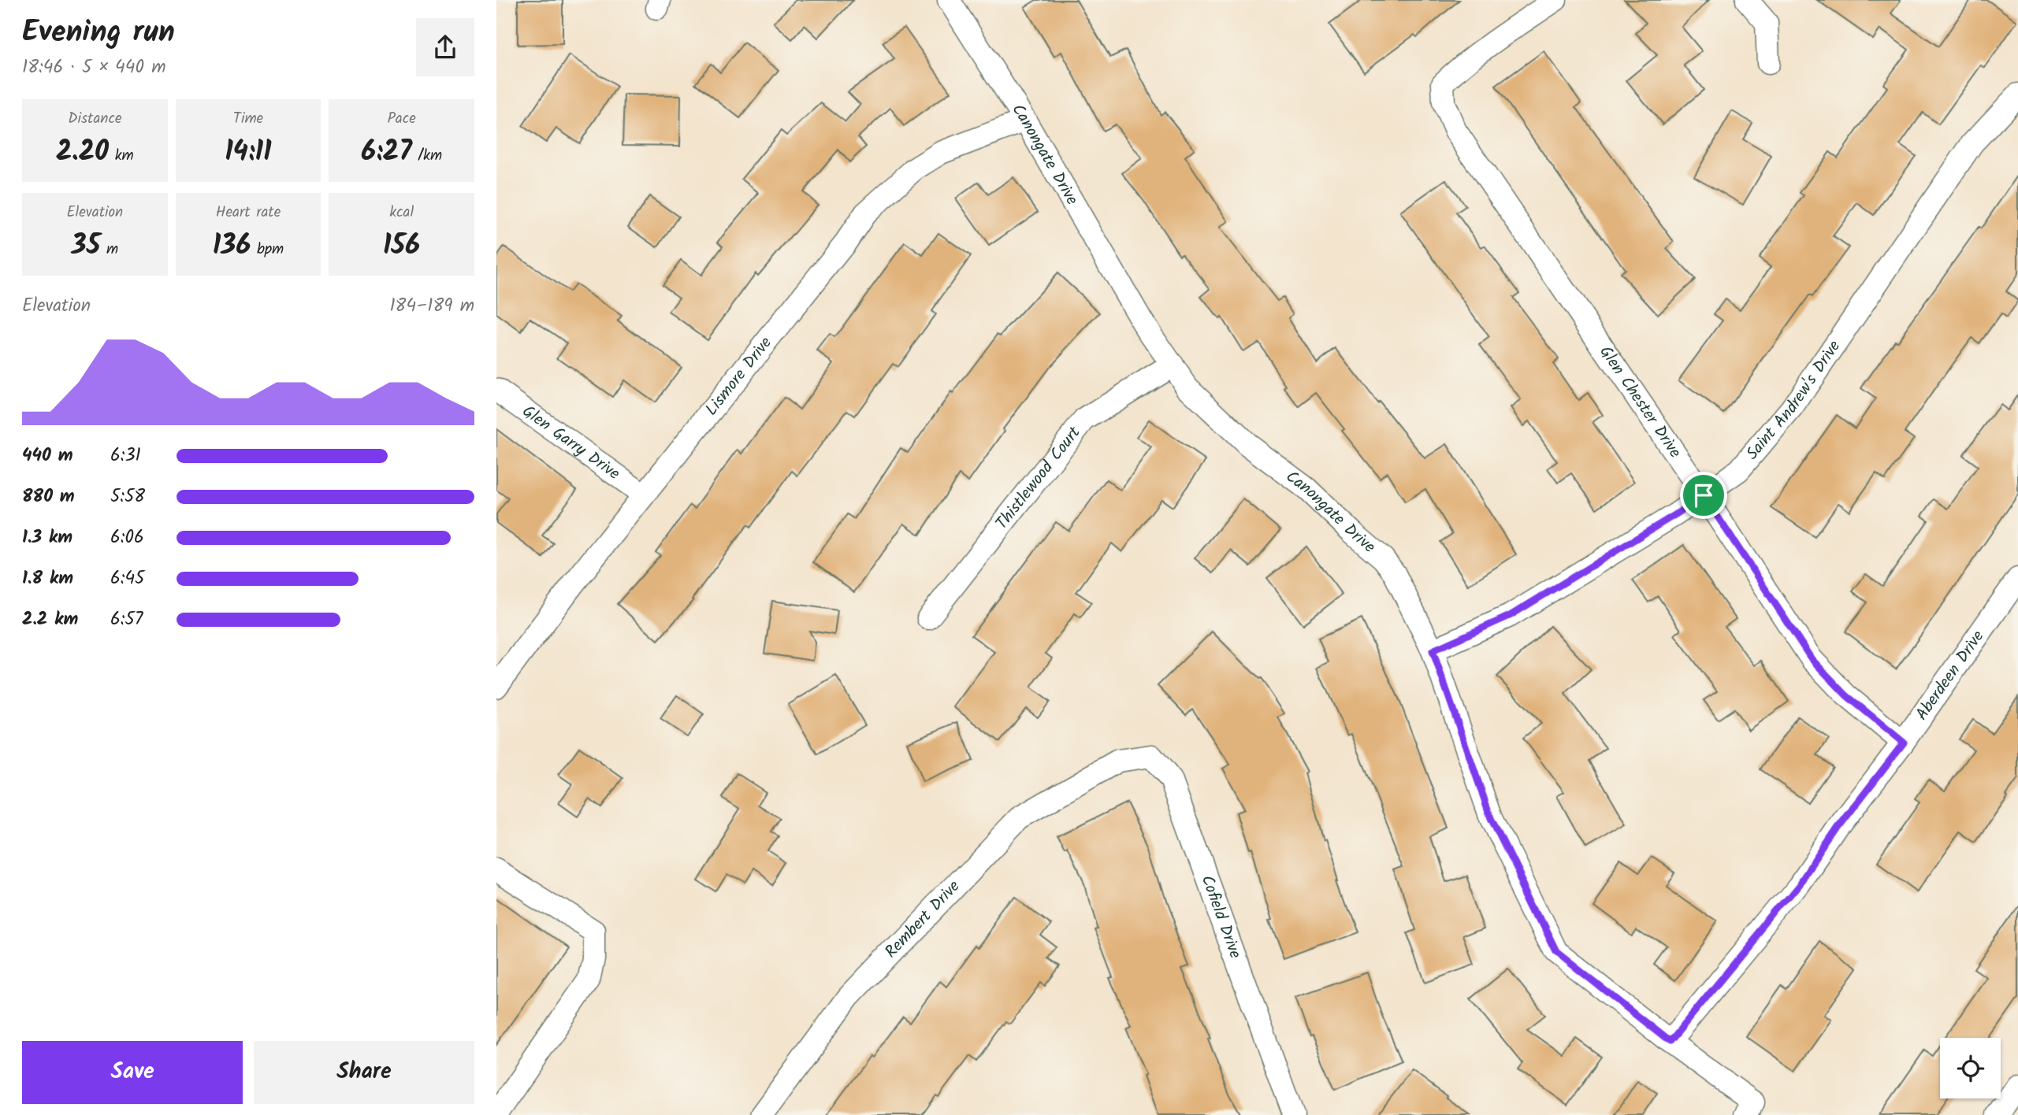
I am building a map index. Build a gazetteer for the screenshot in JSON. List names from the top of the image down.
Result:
{
  "streets": {
    "street": [
      "Canongate Drive",
      "Lismore Drive",
      "Saint Andrew's Drive",
      "Glen Chester Drive",
      "Glen Garry Drive",
      "Thistlewood Court",
      "Aberdeen Drive",
      "Cofield Drive",
      "Rembert Drive"
    ]
  },
  "crossings": [
    ["Canongate Drive", "Lismore Drive"],
    ["Canongate Drive", "Saint Andrew's Drive"],
    ["Canongate Drive", "Thistlewood Court"],
    ["Canongate Drive", "Aberdeen Drive"],
    ["Lismore Drive", "Glen Garry Drive"],
    ["Saint Andrew's Drive", "Glen Chester Drive"],
    ["Glen Chester Drive", "Aberdeen Drive"],
    ["Cofield Drive", "Rembert Drive"]
  ],
  "page": {
    "heading": ["Evening run", "18:46 · 5 × 440 m"],
    "stats": [
      ["Distance", "2.20 km"],
      ["Time", "14:11"],
      ["Pace", "6:27 /km"],
      ["Elevation", "35 m"],
      ["Heart rate", "136 bpm"],
      ["kcal", "156"]
    ],
    "chart": ["Elevation", "184–189 m"],
    "list": [
      {
        "name": "440 m",
        "note": "6:31"
      },
      {
        "name": "880 m",
        "note": "5:58"
      },
      {
        "name": "1.3 km",
        "note": "6:06"
      },
      {
        "name": "1.8 km",
        "note": "6:45"
      },
      {
        "name": "2.2 km",
        "note": "6:57"
      }
    ],
    "buttons": ["Save", "Share"]
  }
}
